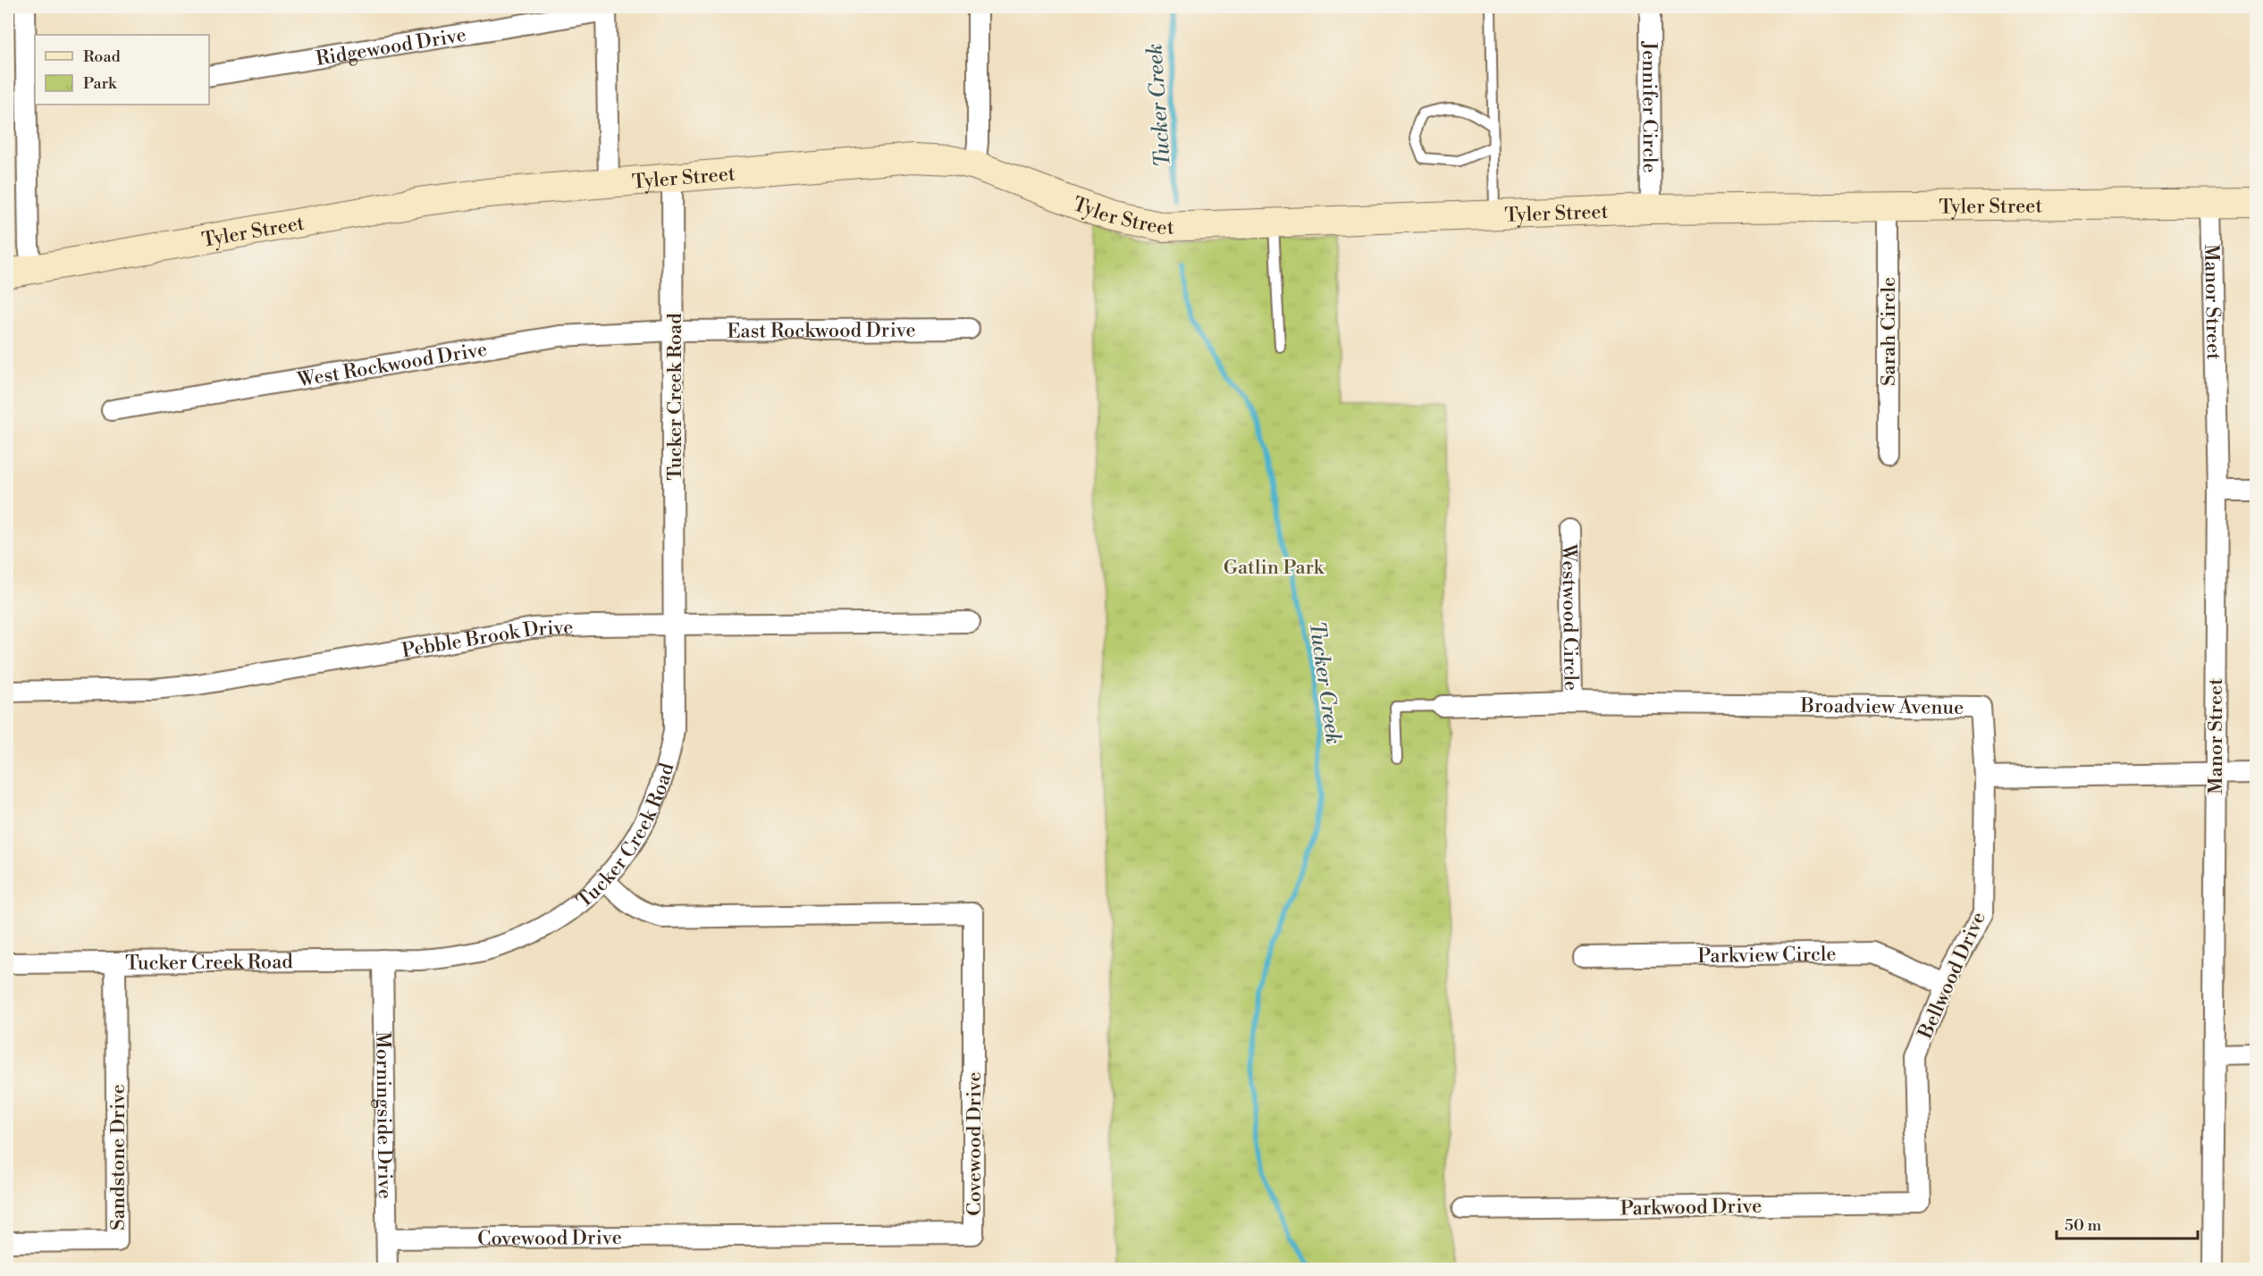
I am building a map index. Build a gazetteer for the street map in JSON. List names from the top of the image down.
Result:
{
  "streets": {
    "street": [
      "Ridgewood Drive",
      "Jennifer Circle",
      "Tyler Street",
      "Manor Street",
      "East Rockwood Drive",
      "Sarah Circle",
      "West Rockwood Drive",
      "Tucker Creek Road",
      "Westwood Circle",
      "Pebble Brook Drive",
      "Broadview Avenue",
      "Parkview Circle",
      "Bellwood Drive",
      "Morningside Drive",
      "Covewood Drive",
      "Sandstone Drive",
      "Parkwood Drive"
    ]
  },
  "crossings": [
    ["Jennifer Circle", "Tyler Street"],
    ["Tyler Street", "Manor Street"],
    ["Tyler Street", "Sarah Circle"],
    ["Tyler Street", "Tucker Creek Road"],
    ["East Rockwood Drive", "West Rockwood Drive"],
    ["East Rockwood Drive", "Tucker Creek Road"],
    ["West Rockwood Drive", "Tucker Creek Road"],
    ["Tucker Creek Road", "Pebble Brook Drive"],
    ["Tucker Creek Road", "Morningside Drive"],
    ["Tucker Creek Road", "Covewood Drive"],
    ["Tucker Creek Road", "Sandstone Drive"],
    ["Westwood Circle", "Broadview Avenue"],
    ["Broadview Avenue", "Bellwood Drive"],
    ["Parkview Circle", "Bellwood Drive"],
    ["Bellwood Drive", "Parkwood Drive"],
    ["Morningside Drive", "Covewood Drive"]
  ],
  "water": ["Tucker Creek"],
  "parks": ["Gatlin Park"],
  "legend": ["Road", "Park"],
  "scale_bar": "50 m"
}
